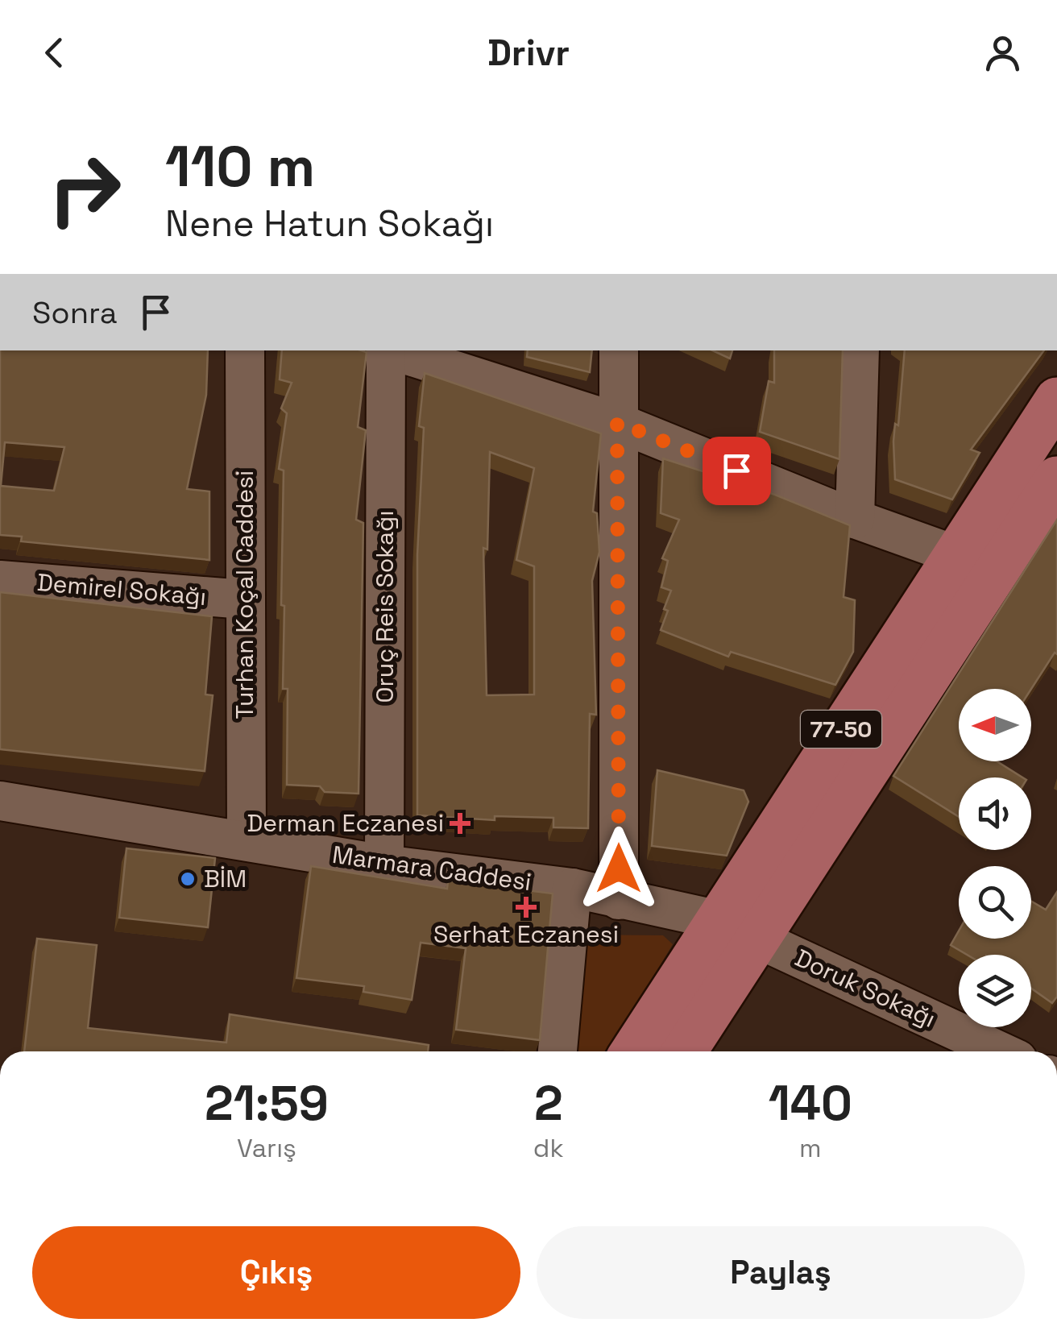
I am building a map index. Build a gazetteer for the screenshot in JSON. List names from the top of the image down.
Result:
{
  "streets": {
    "main road": ["77-50"],
    "street": [
      "Demirel Sokağı",
      "Turhan Koçal Caddesi",
      "Oruç Reis Sokağı",
      "Marmara Caddesi",
      "Doruk Sokağı"
    ]
  },
  "crossings": [
    ["Demirel Sokağı", "Turhan Koçal Caddesi"],
    ["Turhan Koçal Caddesi", "Marmara Caddesi"],
    ["Oruç Reis Sokağı", "Marmara Caddesi"],
    ["77-50", "Marmara Caddesi"],
    ["77-50", "Doruk Sokağı"]
  ],
  "places": {
    "health": ["Derman Eczanesi", "Serhat Eczanesi"],
    "other": ["BİM"]
  },
  "north": "left",
  "page": {
    "header": "Drivr",
    "turn": ["110 m", "Nene Hatun Sokağı"],
    "then": "Sonra",
    "eta": [
      "21:59",
      "Varış",
      "2",
      "dk",
      "140",
      "m"
    ],
    "buttons": ["Çıkış", "Paylaş"]
  }
}
